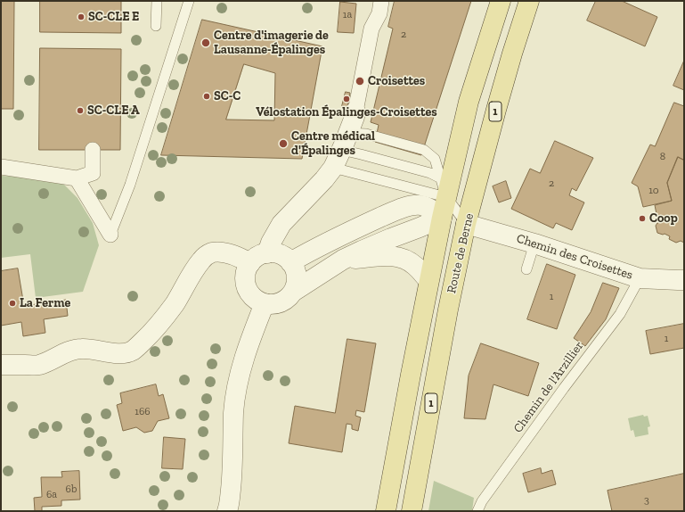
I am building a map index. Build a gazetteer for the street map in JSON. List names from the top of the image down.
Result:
{
  "streets": {
    "main road": ["1", "Route de Berne"],
    "street": ["Chemin des Croisettes"],
    "lane": ["Chemin de l'Arzillier"]
  },
  "crossings": [
    ["Route de Berne", "Chemin des Croisettes"],
    ["Chemin des Croisettes", "Chemin de l'Arzillier"]
  ],
  "places": [
    "SC-CLE E",
    "Centre d'imagerie de Lausanne-Épalinges",
    "Croisettes",
    "SC-C",
    "Vélostation Épalinges-Croisettes",
    "SC-CLE A",
    "Centre médical d'Épalinges",
    "Coop",
    "La Ferme"
  ],
  "house_numbers": [
    "1a",
    "2",
    "8",
    "2",
    "10",
    "1",
    "1",
    "166",
    "6b",
    "6a",
    "3"
  ]
}
